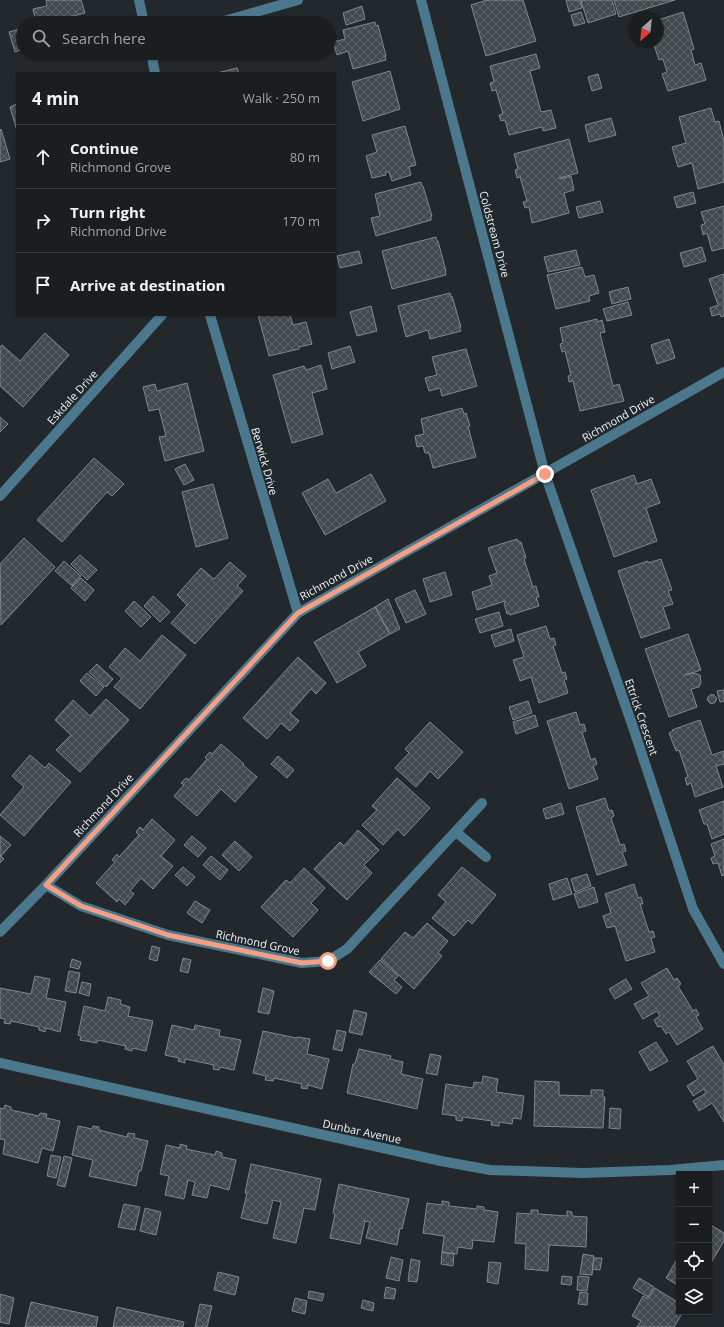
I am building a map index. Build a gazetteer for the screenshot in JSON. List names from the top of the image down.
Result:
{
  "streets": {
    "street": [
      "Coldstream Drive",
      "Eskdale Drive",
      "Richmond Drive",
      "Berwick Drive",
      "Ettrick Crescent",
      "Richmond Grove",
      "Dunbar Avenue"
    ]
  },
  "crossings": [
    ["Coldstream Drive", "Richmond Drive"],
    ["Coldstream Drive", "Ettrick Crescent"],
    ["Richmond Drive", "Berwick Drive"],
    ["Richmond Drive", "Ettrick Crescent"],
    ["Richmond Drive", "Richmond Grove"]
  ],
  "north": "bottom left",
  "page": {
    "search": "Search here",
    "heading": ["4 min", "Walk · 250 m"],
    "list": [
      ["Continue", "Richmond Grove", "80 m"],
      ["Turn right", "Richmond Drive", "170 m"],
      "Arrive at destination"
    ],
    "map_buttons": ["+", "−"]
  }
}
